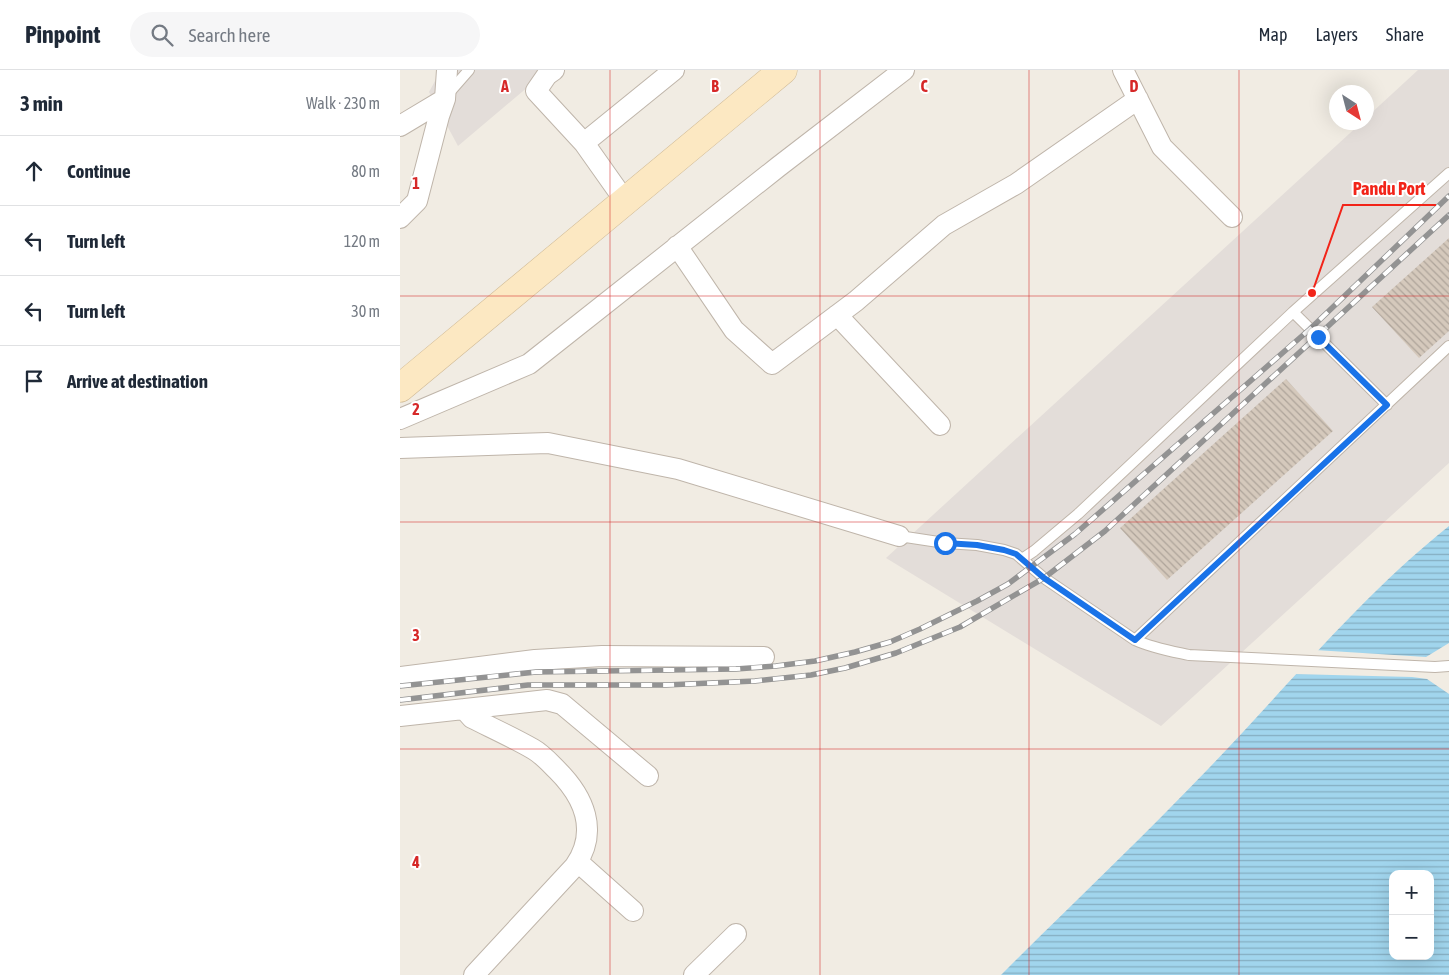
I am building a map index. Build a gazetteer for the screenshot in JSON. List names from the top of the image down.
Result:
{
  "places": ["Pandu Port"],
  "north": "bottom right",
  "page": {
    "header": "Pinpoint",
    "search": "Search here",
    "nav": ["Map", "Layers", "Share"],
    "heading": ["3 min", "Walk · 230 m"],
    "list": [
      ["Continue", "80 m"],
      ["Turn left", "120 m"],
      ["Turn left", "30 m"],
      "Arrive at destination"
    ],
    "map_buttons": ["+", "−"]
  },
  "grid": {
    "columns": [
      "A",
      "B",
      "C",
      "D"
    ],
    "rows": [
      "1",
      "2",
      "3",
      "4"
    ]
  }
}
